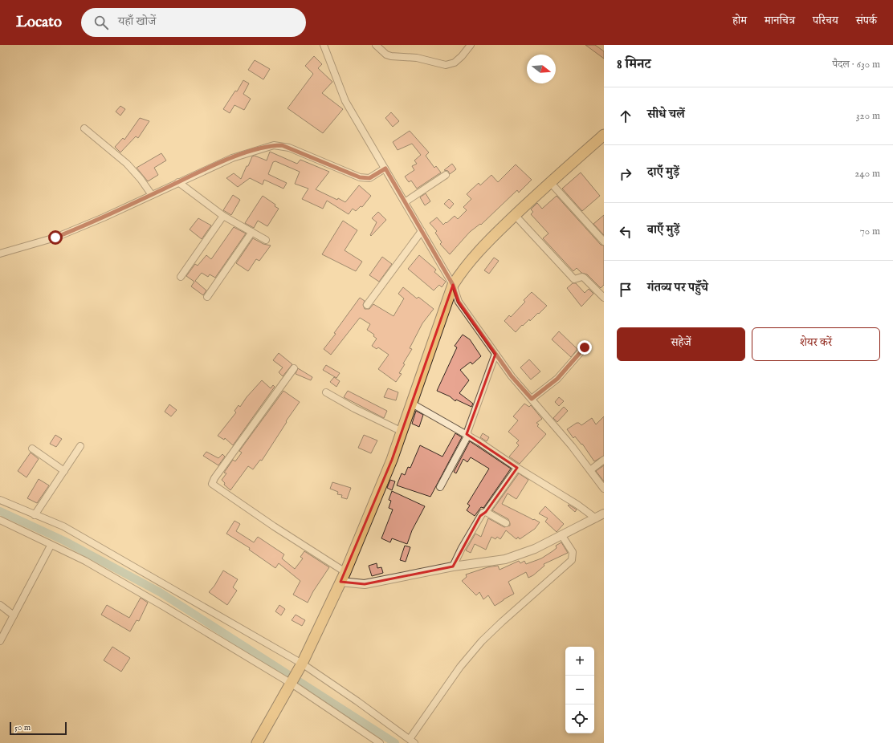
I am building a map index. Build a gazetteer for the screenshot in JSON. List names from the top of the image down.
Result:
{
  "scale_bar": "50 m",
  "north": "right",
  "page": {
    "header": "Locato",
    "search": "यहाँ खोजें",
    "nav": [
      "होम",
      "मानचित्र",
      "परिचय",
      "संपर्क"
    ],
    "heading": ["8 मिनट", "पैदल · 630 m"],
    "list": [
      ["सीधे चलें", "320 m"],
      ["दाएँ मुड़ें", "240 m"],
      ["बाएँ मुड़ें", "70 m"],
      "गंतव्य पर पहुँचे"
    ],
    "buttons": ["सहेजें", "शेयर करें"],
    "map_buttons": ["+", "−"],
    "scale": "50 m"
  }
}
